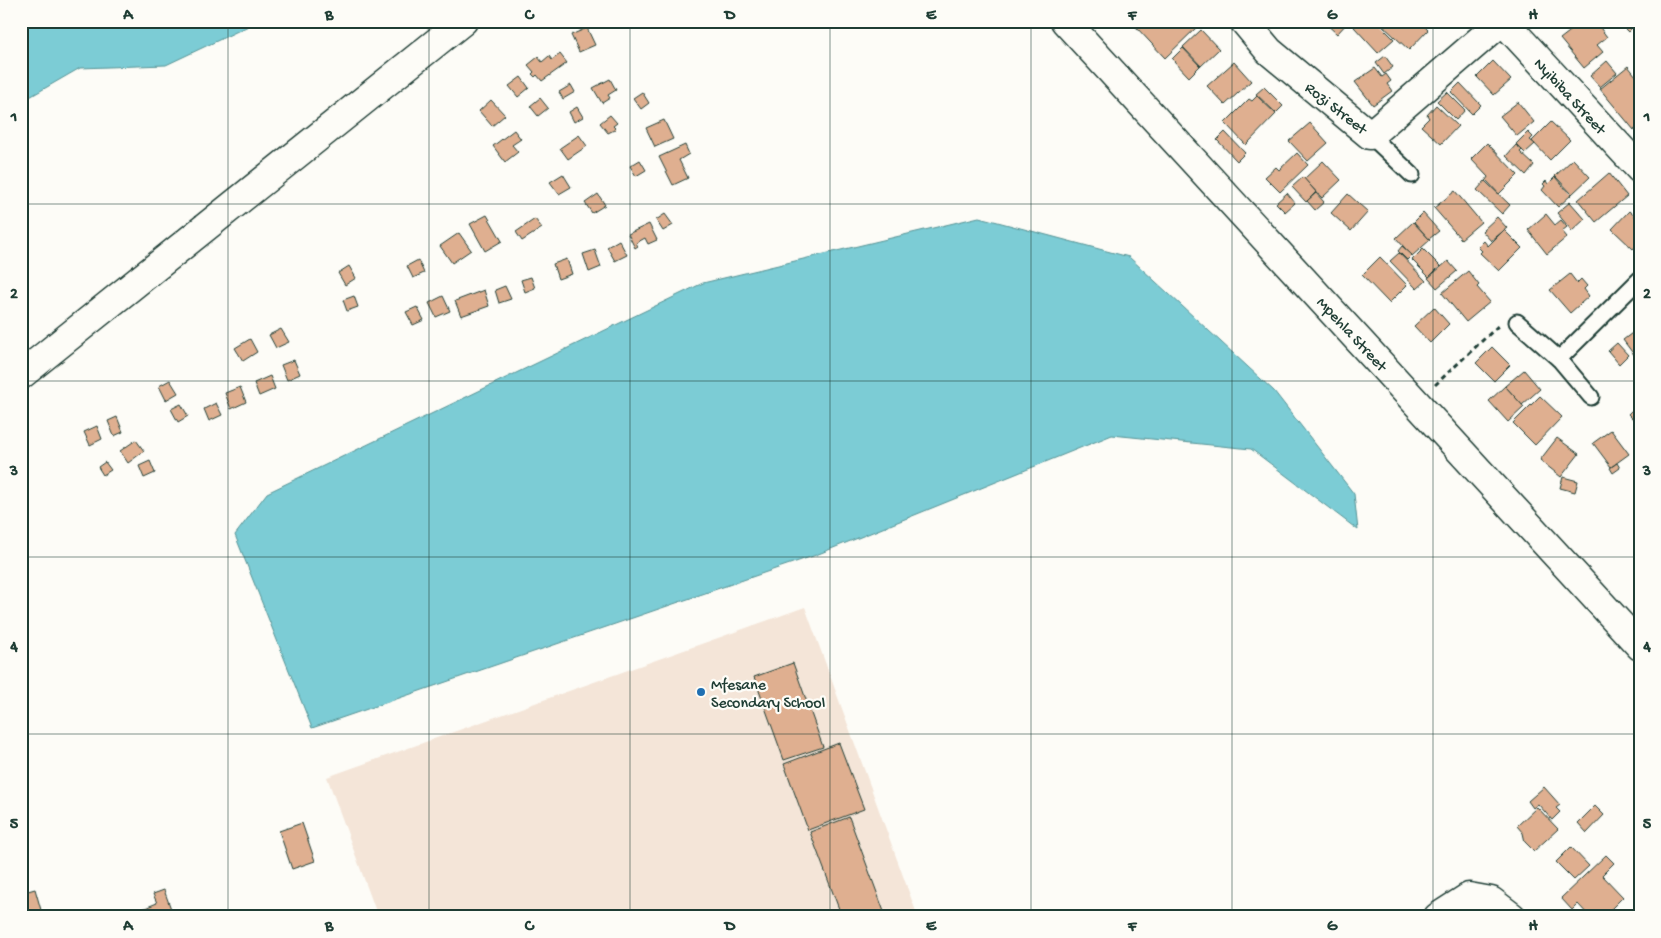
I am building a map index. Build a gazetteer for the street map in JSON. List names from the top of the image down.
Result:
{
  "streets": {
    "street": ["Nyibiba Street", "Rozi Street", "Mpehla Street"]
  },
  "crossings": [
    ["Nyibiba Street", "Rozi Street"]
  ],
  "places": ["Mfesane Secondary School"],
  "grid": {
    "columns": [
      "A",
      "B",
      "C",
      "D",
      "E",
      "F",
      "G",
      "H"
    ],
    "rows": [
      "1",
      "2",
      "3",
      "4",
      "5"
    ]
  }
}
